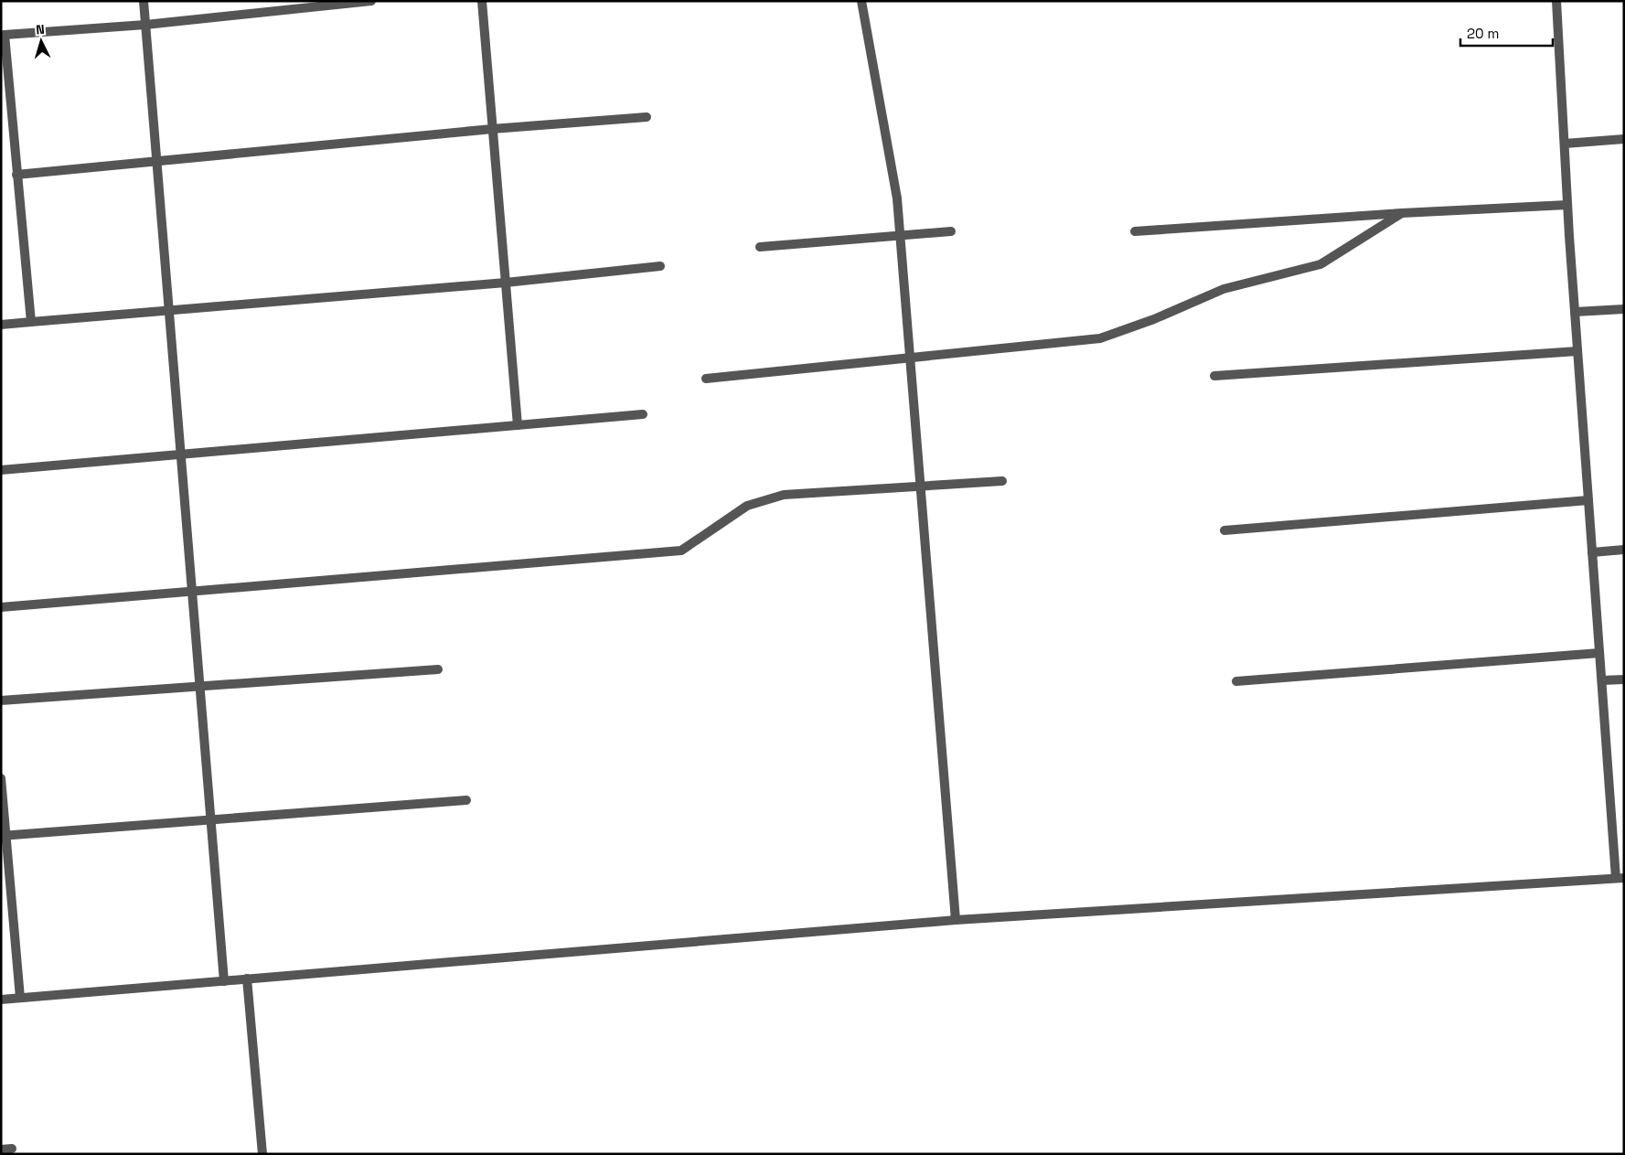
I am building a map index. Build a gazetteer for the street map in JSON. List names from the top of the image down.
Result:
{
  "scale_bar": "20 m",
  "north": "top"
}
